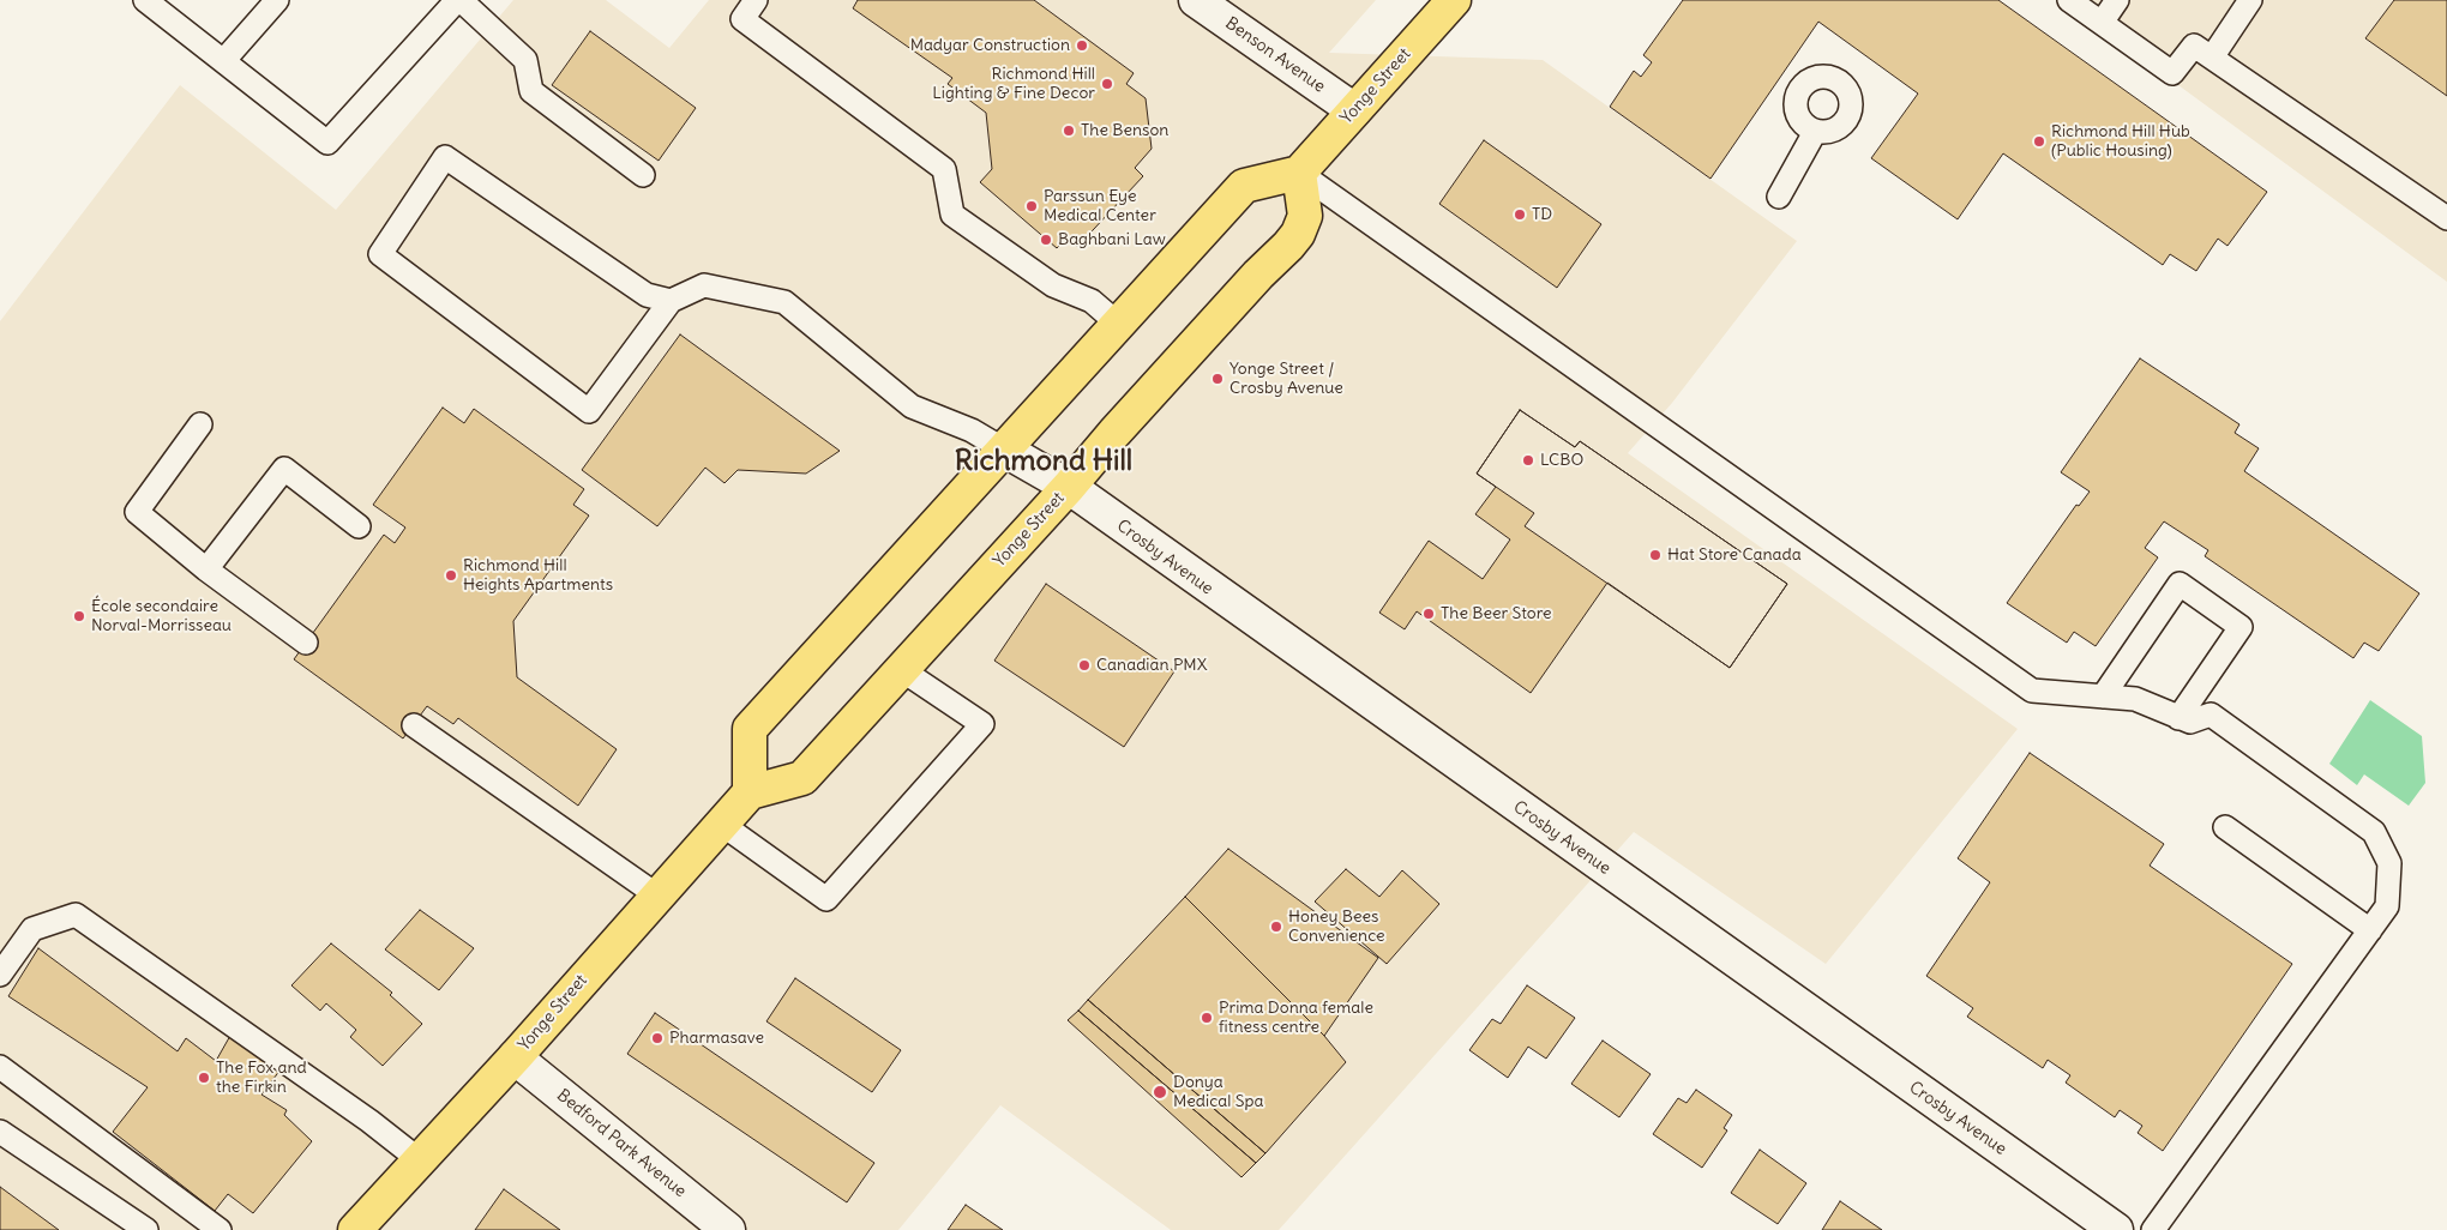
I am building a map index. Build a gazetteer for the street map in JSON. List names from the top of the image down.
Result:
{
  "streets": {
    "main road": ["Yonge Street"],
    "street": ["Benson Avenue", "Crosby Avenue", "Bedford Park Avenue"]
  },
  "crossings": [
    ["Benson Avenue", "Yonge Street"],
    ["Yonge Street", "Crosby Avenue"],
    ["Yonge Street", "Bedford Park Avenue"]
  ],
  "districts": ["Richmond Hill"],
  "places": [
    "Madyar Construction",
    "Richmond Hill Lighting & Fine Decor",
    "The Benson",
    "Richmond Hill Hub (Public Housing)",
    "Parssun Eye Medical Center",
    "TD",
    "Baghbani Law",
    "Yonge Street / Crosby Avenue",
    "LCBO",
    "Hat Store Canada",
    "Richmond Hill Heights Apartments",
    "The Beer Store",
    "École secondaire Norval-Morrisseau",
    "Canadian PMX",
    "Honey Bees Convenience",
    "Prima Donna female fitness centre",
    "Pharmasave",
    "The Fox and the Firkin",
    "Donya Medical Spa"
  ]
}
